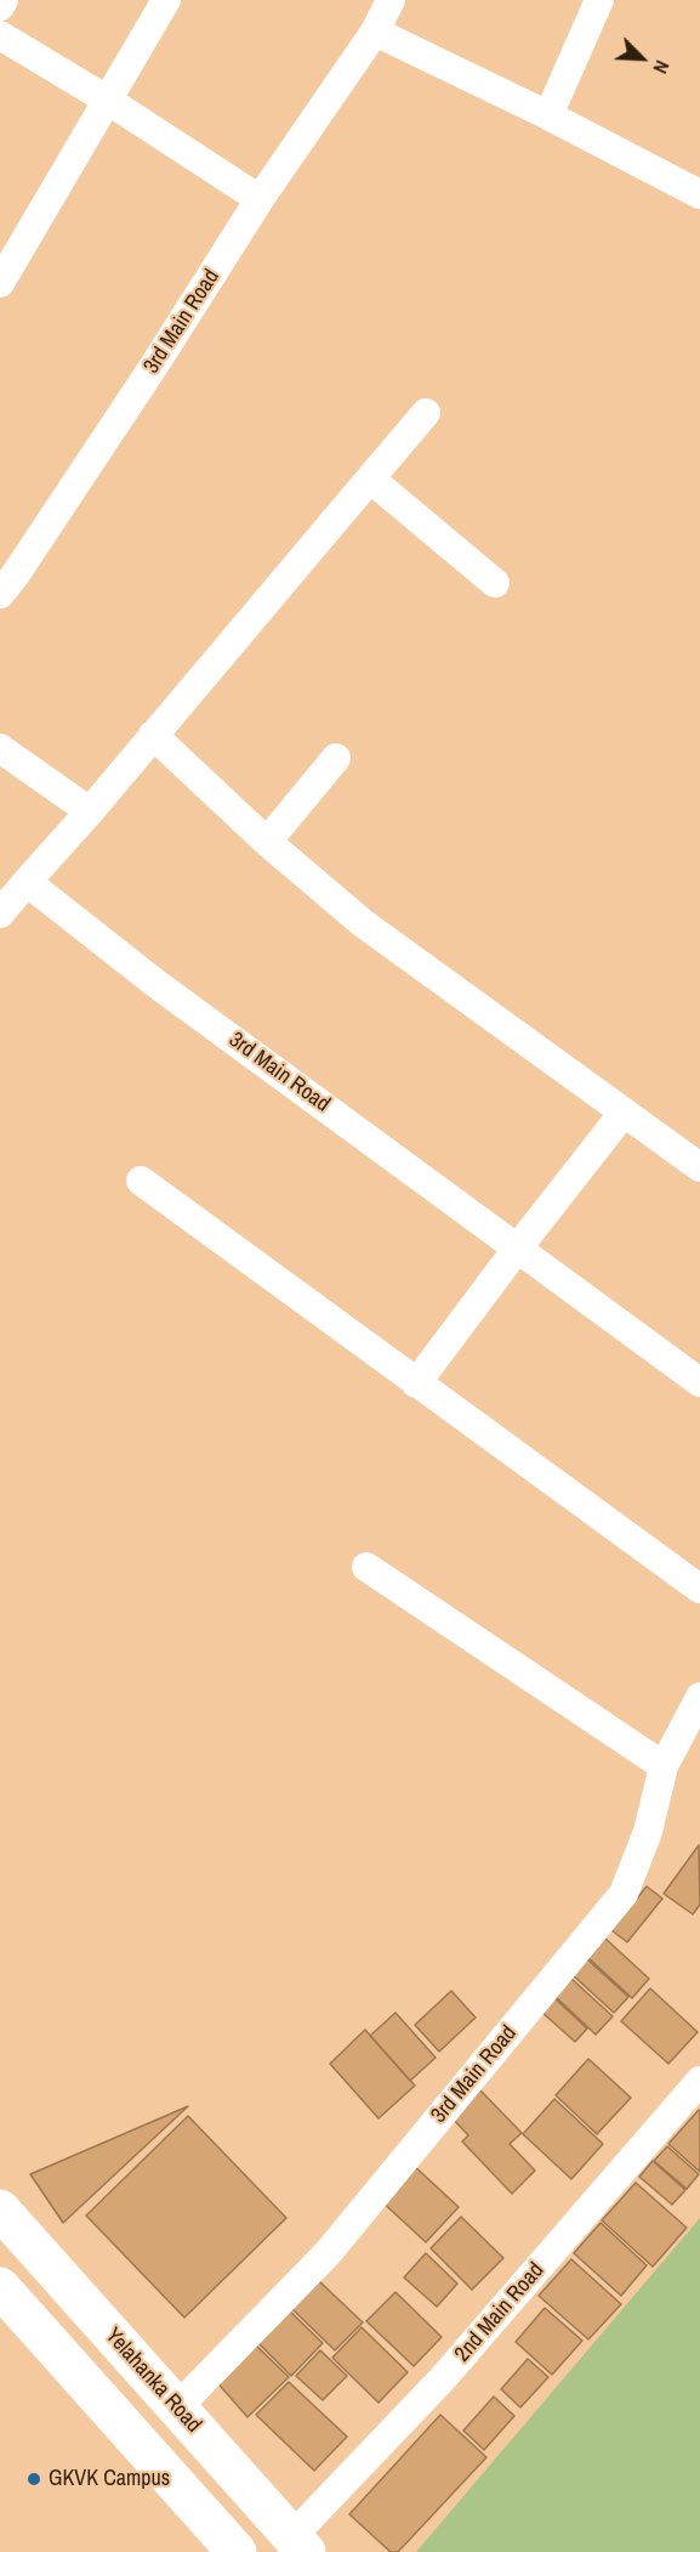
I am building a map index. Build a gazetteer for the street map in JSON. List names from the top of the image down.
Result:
{
  "streets": {
    "main road": ["Yelahanka Road"],
    "street": ["3rd Main Road", "2nd Main Road"]
  },
  "crossings": [
    ["3rd Main Road", "Yelahanka Road"],
    ["2nd Main Road", "Yelahanka Road"]
  ],
  "places": ["GKVK Campus"],
  "north": "bottom right"
}
